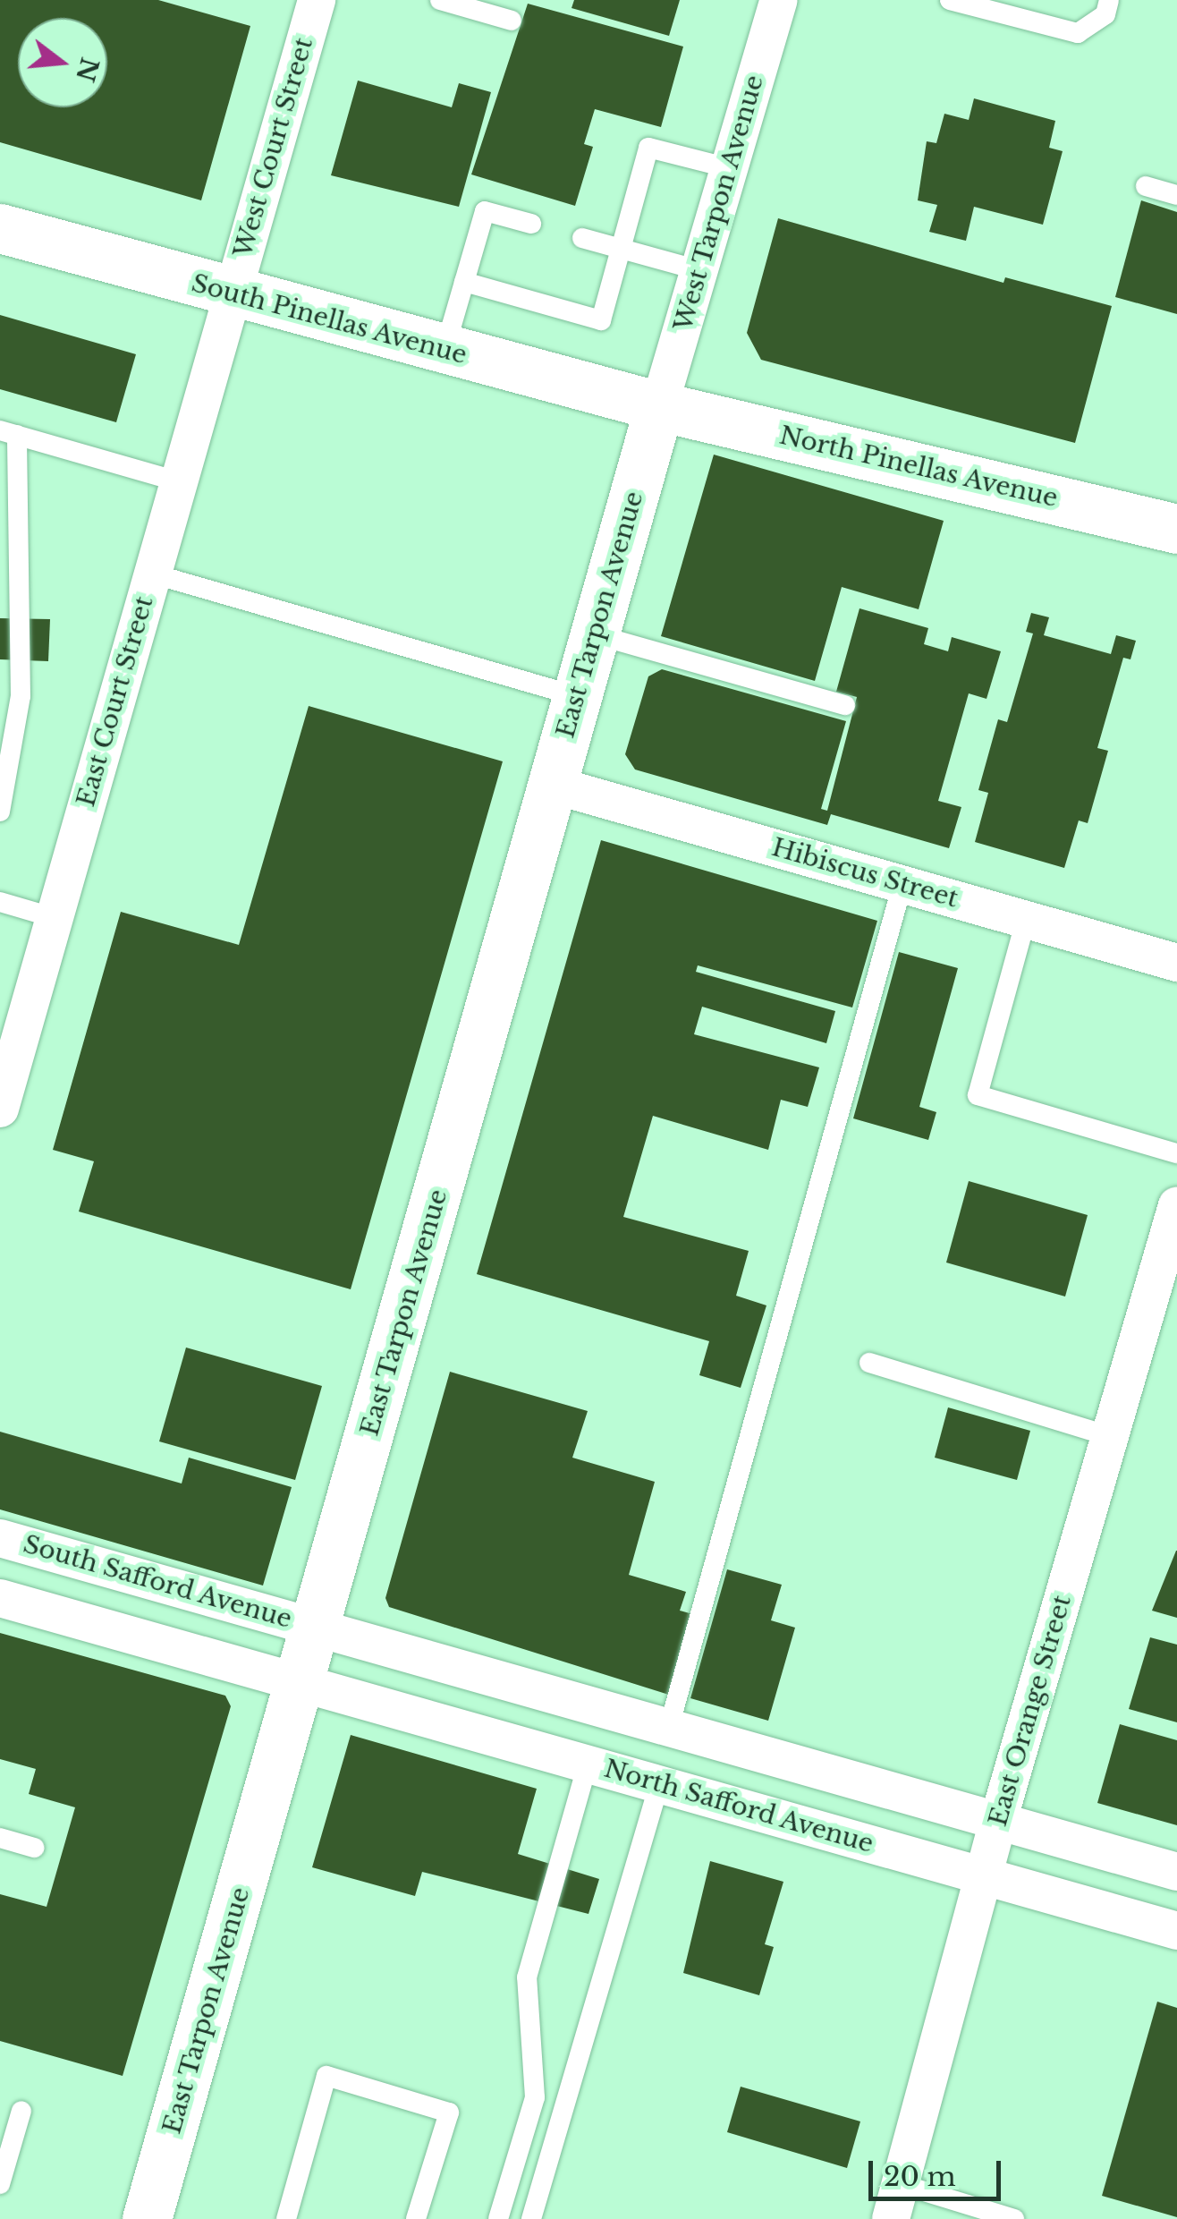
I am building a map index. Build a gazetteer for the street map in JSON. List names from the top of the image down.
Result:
{
  "streets": {
    "main road": ["South Pinellas Avenue", "North Pinellas Avenue", "East Tarpon Avenue"],
    "street": [
      "West Court Street",
      "West Tarpon Avenue",
      "East Court Street",
      "Hibiscus Street",
      "South Safford Avenue",
      "East Orange Street",
      "North Safford Avenue"
    ]
  },
  "crossings": [
    ["West Court Street", "South Pinellas Avenue"],
    ["West Court Street", "East Court Street"],
    ["West Tarpon Avenue", "South Pinellas Avenue"],
    ["West Tarpon Avenue", "North Pinellas Avenue"],
    ["West Tarpon Avenue", "East Tarpon Avenue"],
    ["South Pinellas Avenue", "North Pinellas Avenue"],
    ["South Pinellas Avenue", "East Tarpon Avenue"],
    ["South Pinellas Avenue", "East Court Street"],
    ["North Pinellas Avenue", "East Tarpon Avenue"],
    ["East Tarpon Avenue", "Hibiscus Street"],
    ["East Tarpon Avenue", "South Safford Avenue"],
    ["East Tarpon Avenue", "North Safford Avenue"],
    ["East Orange Street", "North Safford Avenue"]
  ],
  "scale_bar": "20 m",
  "north": "right"
}
